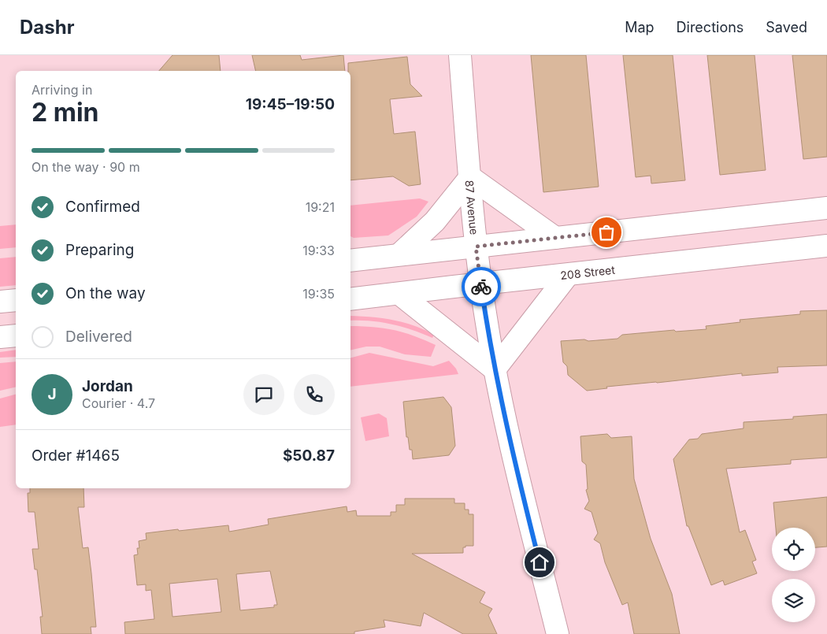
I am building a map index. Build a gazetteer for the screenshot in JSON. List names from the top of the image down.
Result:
{
  "streets": {
    "main road": ["87 Avenue", "208 Street"]
  },
  "crossings": [
    ["87 Avenue", "208 Street"]
  ],
  "page": {
    "header": "Dashr",
    "nav": ["Map", "Directions", "Saved"],
    "heading": ["2 min", "Arriving in", "19:45–19:50"],
    "panel": [
      "Jordan",
      "Courier · 4.7",
      "Order #1465",
      "$50.87"
    ],
    "bar": "On the way · 90 m",
    "list": [
      ["Confirmed", "19:21"],
      ["Preparing", "19:33"],
      ["On the way", "19:35"],
      "Delivered"
    ],
    "round": "J"
  }
}
